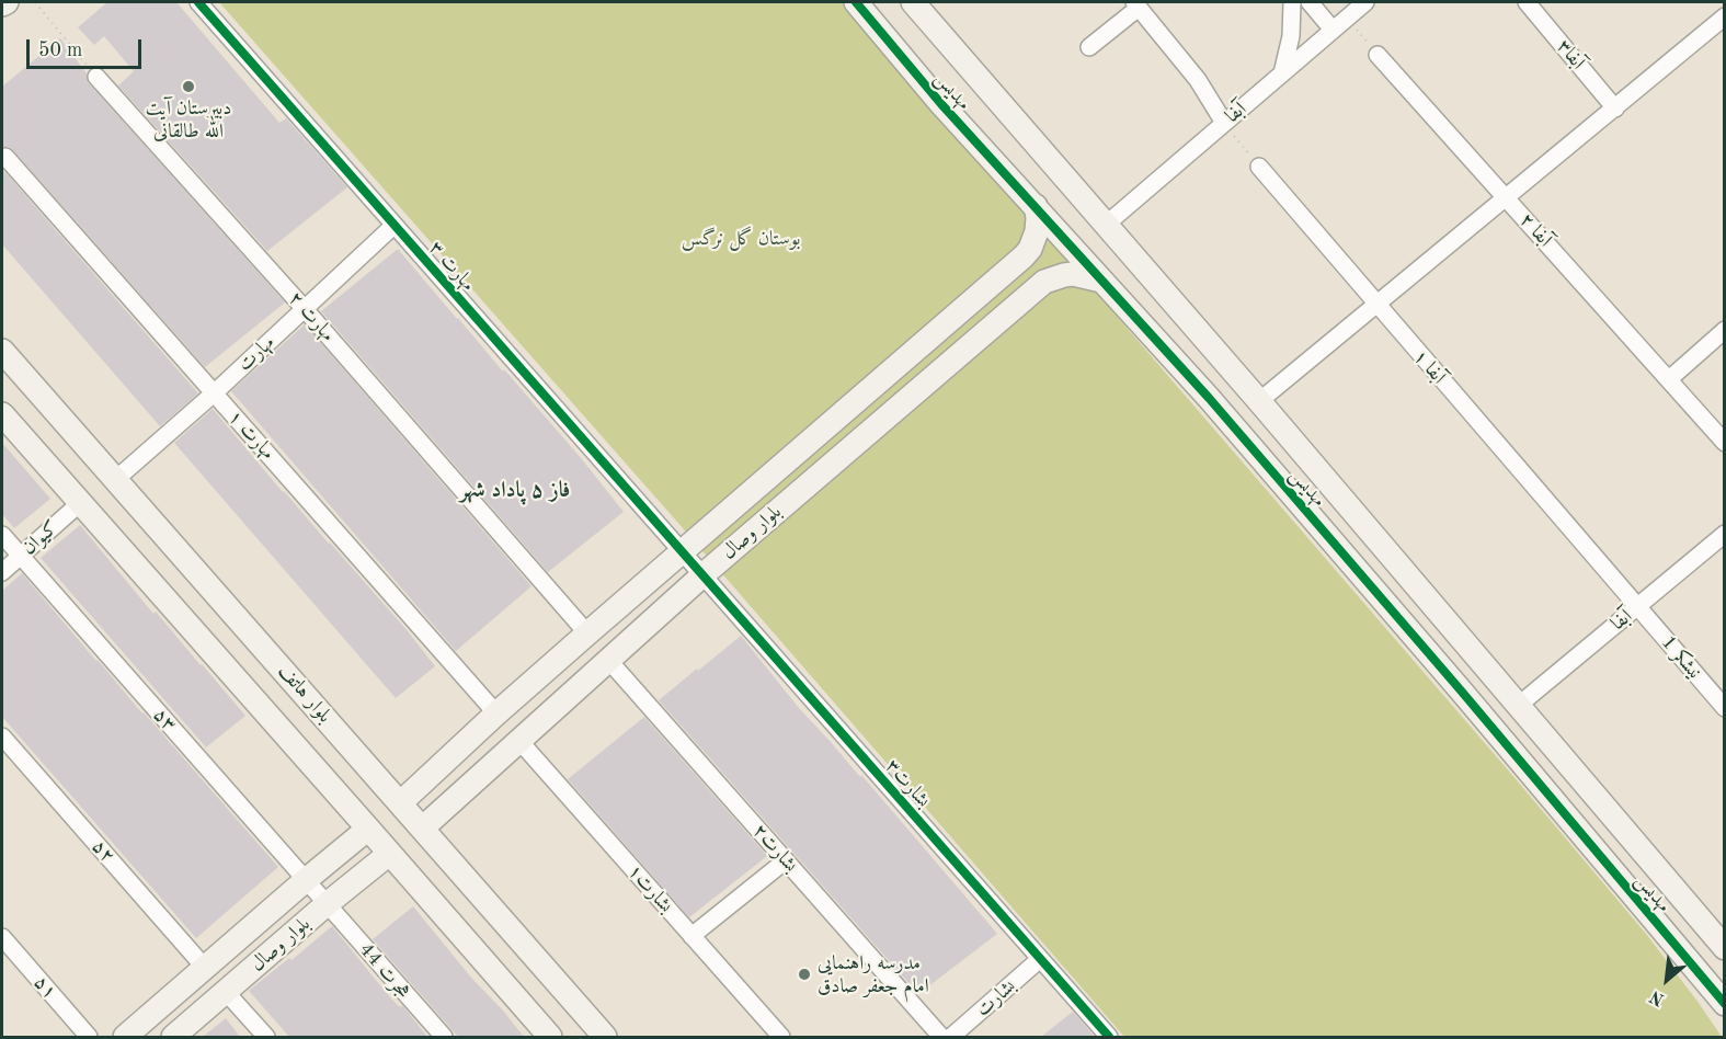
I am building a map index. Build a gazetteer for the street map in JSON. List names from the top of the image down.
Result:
{
  "streets": {
    "street": [
      "آبفا۳",
      "مهدیس",
      "آبفا",
      "آبفا ۲",
      "مهارت ۳",
      "مهارت ۲",
      "مهارت",
      "آبفا ۱",
      "مهارت ۱",
      "بلوار وصال",
      "کیوان",
      "نیشکر 1",
      "بلوار هاتف",
      "۵۳",
      "بشارت۳",
      "بشارت۲",
      "۵۲",
      "بشارت۱",
      "هجرت 44",
      "۵۱",
      "بشارت"
    ]
  },
  "crossings": [
    ["مهدیس", "آبفا"],
    ["مهدیس", "بلوار وصال"],
    ["آبفا", "آبفا ۱"],
    ["آبفا", "نیشکر 1"],
    ["مهارت ۳", "مهارت"],
    ["مهارت ۳", "بلوار وصال"],
    ["مهارت ۳", "بشارت۳"],
    ["مهارت ۲", "مهارت"],
    ["مهارت ۲", "بلوار وصال"],
    ["مهارت", "مهارت ۱"],
    ["مهارت", "بلوار هاتف"],
    ["آبفا ۱", "نیشکر 1"],
    ["مهارت ۱", "بلوار وصال"],
    ["بلوار وصال", "بلوار هاتف"],
    ["بلوار وصال", "۵۳"],
    ["بلوار وصال", "بشارت۳"],
    ["بلوار وصال", "بشارت۲"],
    ["بلوار وصال", "۵۲"],
    ["بلوار وصال", "بشارت۱"],
    ["بلوار وصال", "هجرت 44"],
    ["کیوان", "۵۳"],
    ["۵۳", "هجرت 44"],
    ["بشارت۳", "بشارت"]
  ],
  "districts": ["فاز ۵ پاداد شهر"],
  "parks": ["بوستان گل نرگس"],
  "places": ["دبیرستان آیت الله طالقانی", "مدرسه راهنمایی امام جعفر صادق"],
  "scale_bar": "50 m",
  "north": "bottom left"
}
